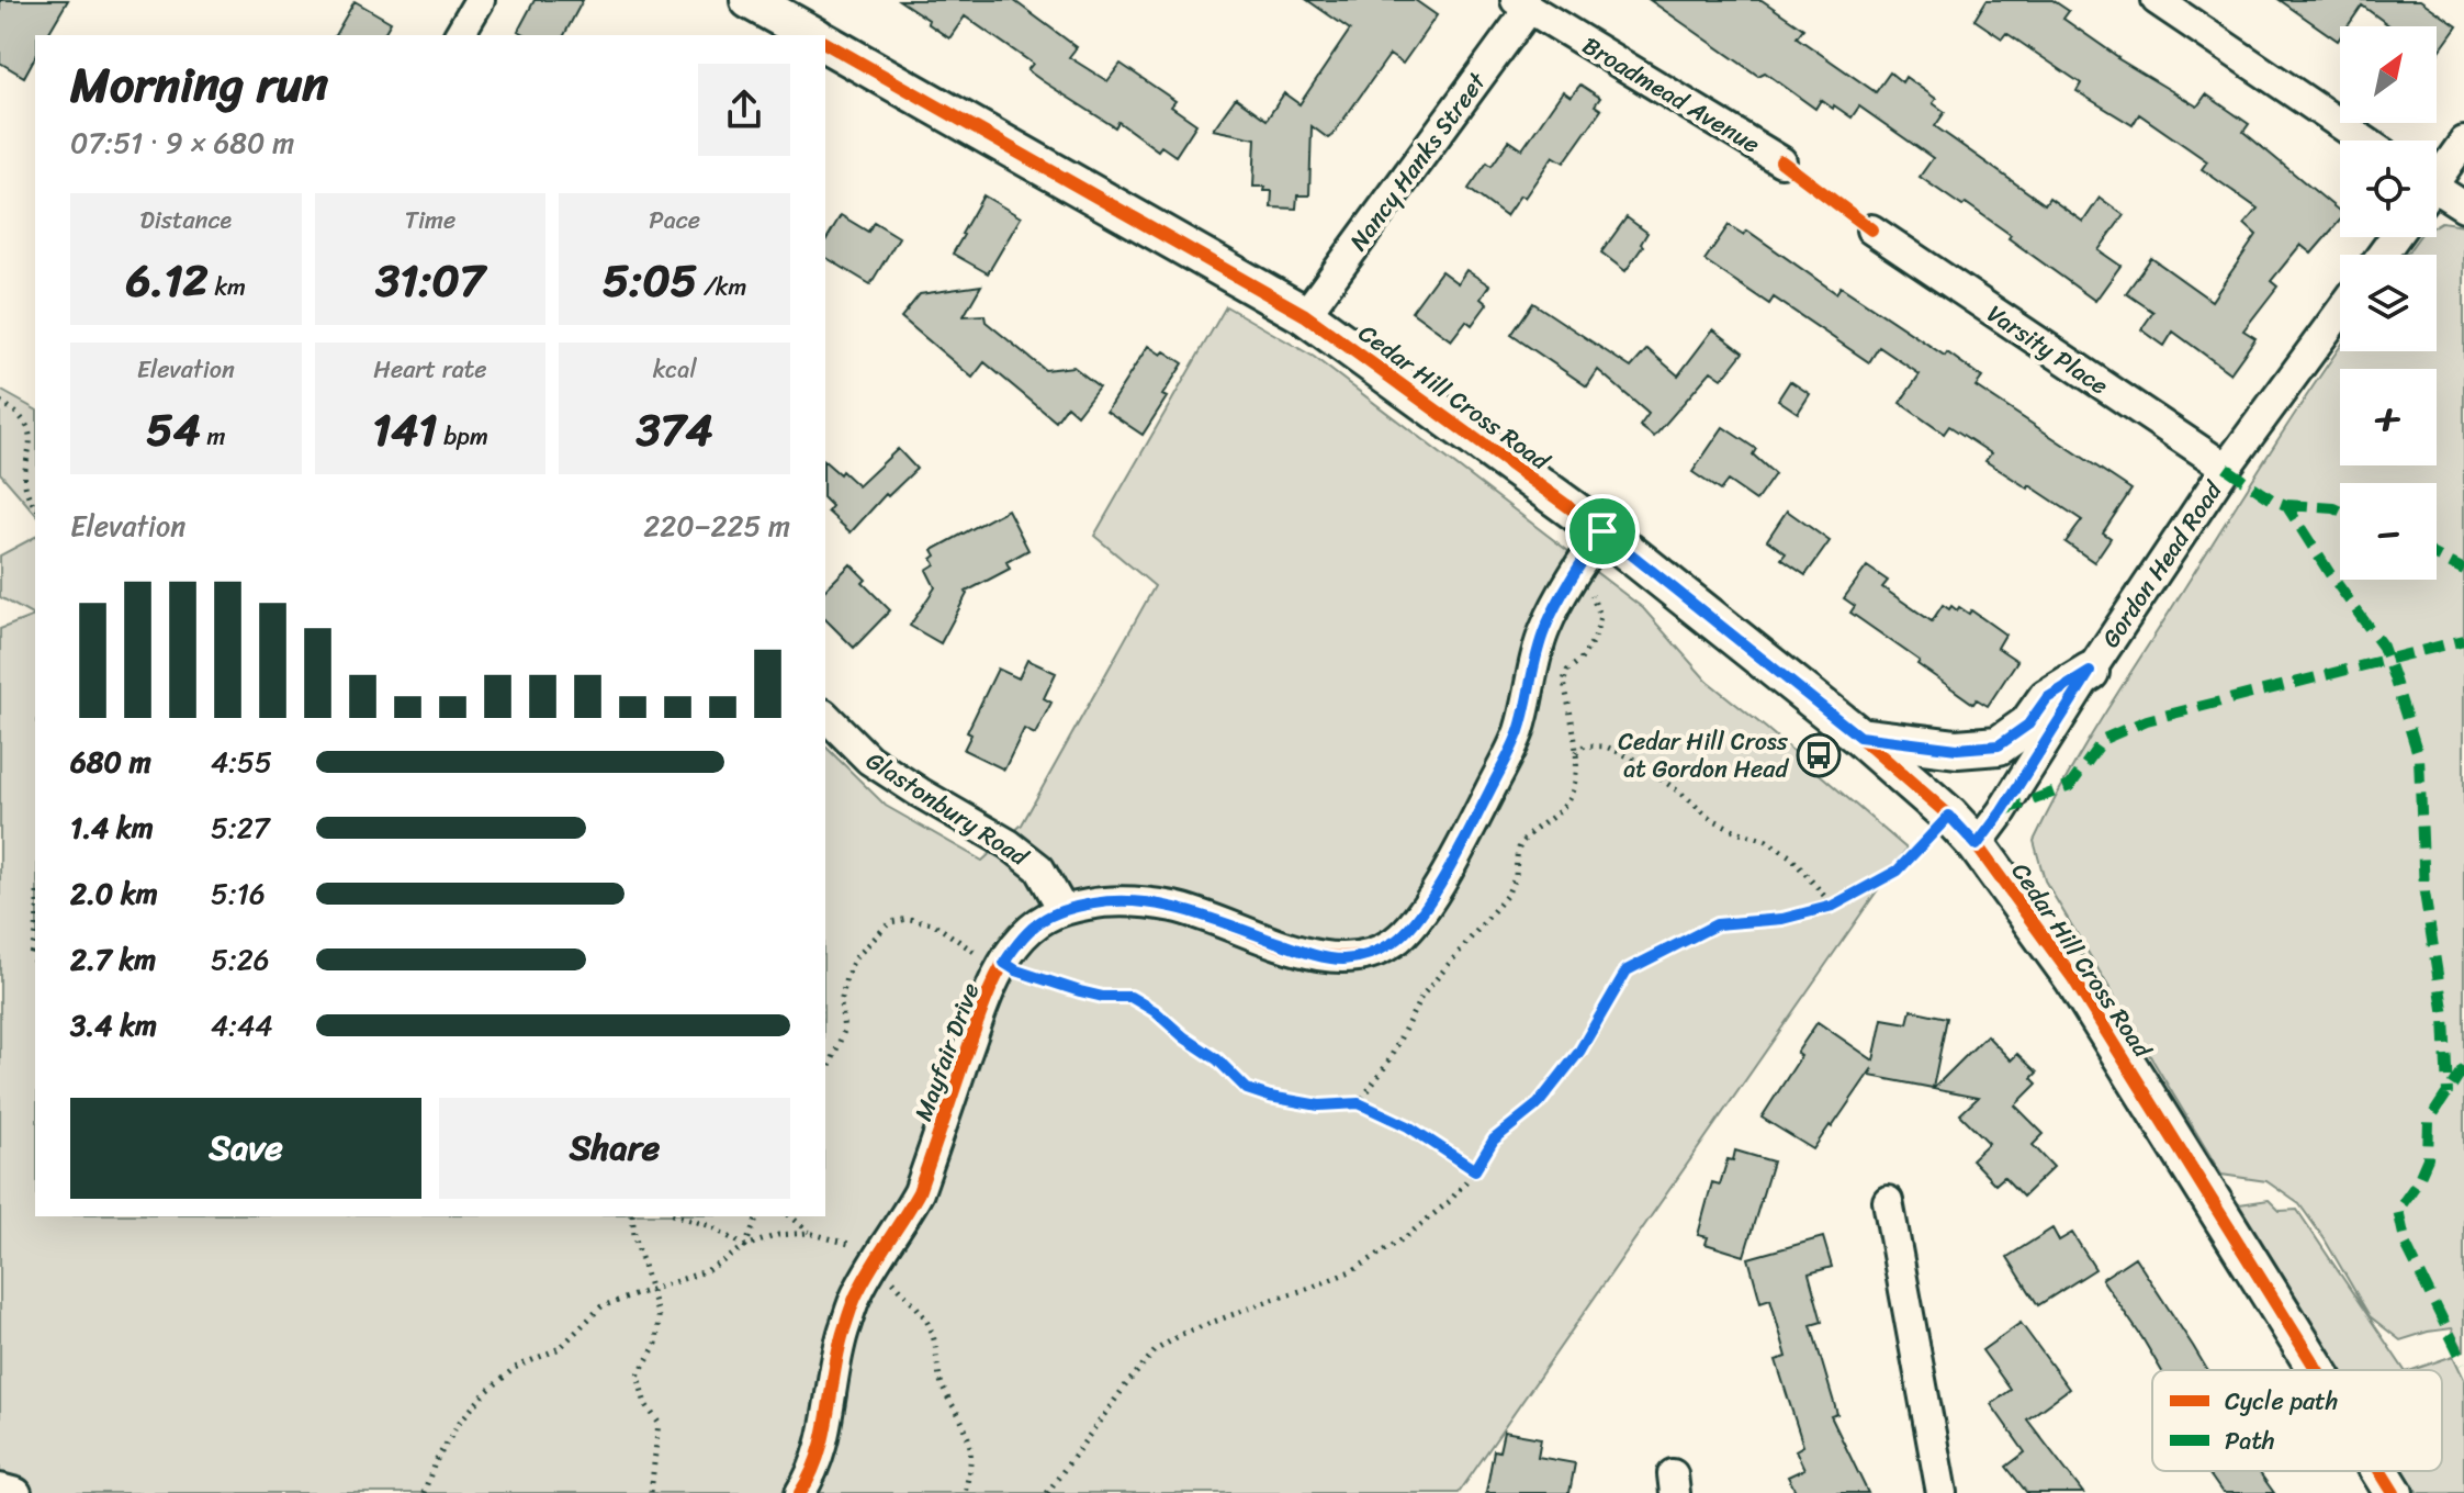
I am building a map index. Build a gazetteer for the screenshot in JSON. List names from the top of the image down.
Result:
{
  "streets": {
    "main road": ["Cedar Hill Cross Road"],
    "street": [
      "Broadmead Avenue",
      "Nancy Hanks Street",
      "Varsity Place",
      "Gordon Head Road",
      "Glastonbury Road",
      "Mayfair Drive"
    ]
  },
  "crossings": [
    ["Broadmead Avenue", "Nancy Hanks Street"],
    ["Nancy Hanks Street", "Cedar Hill Cross Road"],
    ["Varsity Place", "Gordon Head Road"],
    ["Cedar Hill Cross Road", "Gordon Head Road"],
    ["Cedar Hill Cross Road", "Mayfair Drive"],
    ["Glastonbury Road", "Mayfair Drive"]
  ],
  "places": {
    "bus stop": ["Cedar Hill Cross at Gordon Head"]
  },
  "legend": ["Cycle path", "Path"],
  "north": "top right",
  "page": {
    "map_buttons": ["+", "−"],
    "heading": ["Morning run", "07:51 · 9 × 680 m"],
    "stats": [
      ["Distance", "6.12 km"],
      ["Time", "31:07"],
      ["Pace", "5:05 /km"],
      ["Elevation", "54 m"],
      ["Heart rate", "141 bpm"],
      ["kcal", "374"]
    ],
    "chart": ["Elevation", "220–225 m"],
    "list": [
      {
        "name": "680 m",
        "note": "4:55"
      },
      {
        "name": "1.4 km",
        "note": "5:27"
      },
      {
        "name": "2.0 km",
        "note": "5:16"
      },
      {
        "name": "2.7 km",
        "note": "5:26"
      },
      {
        "name": "3.4 km",
        "note": "4:44"
      }
    ],
    "buttons": ["Save", "Share"]
  }
}
